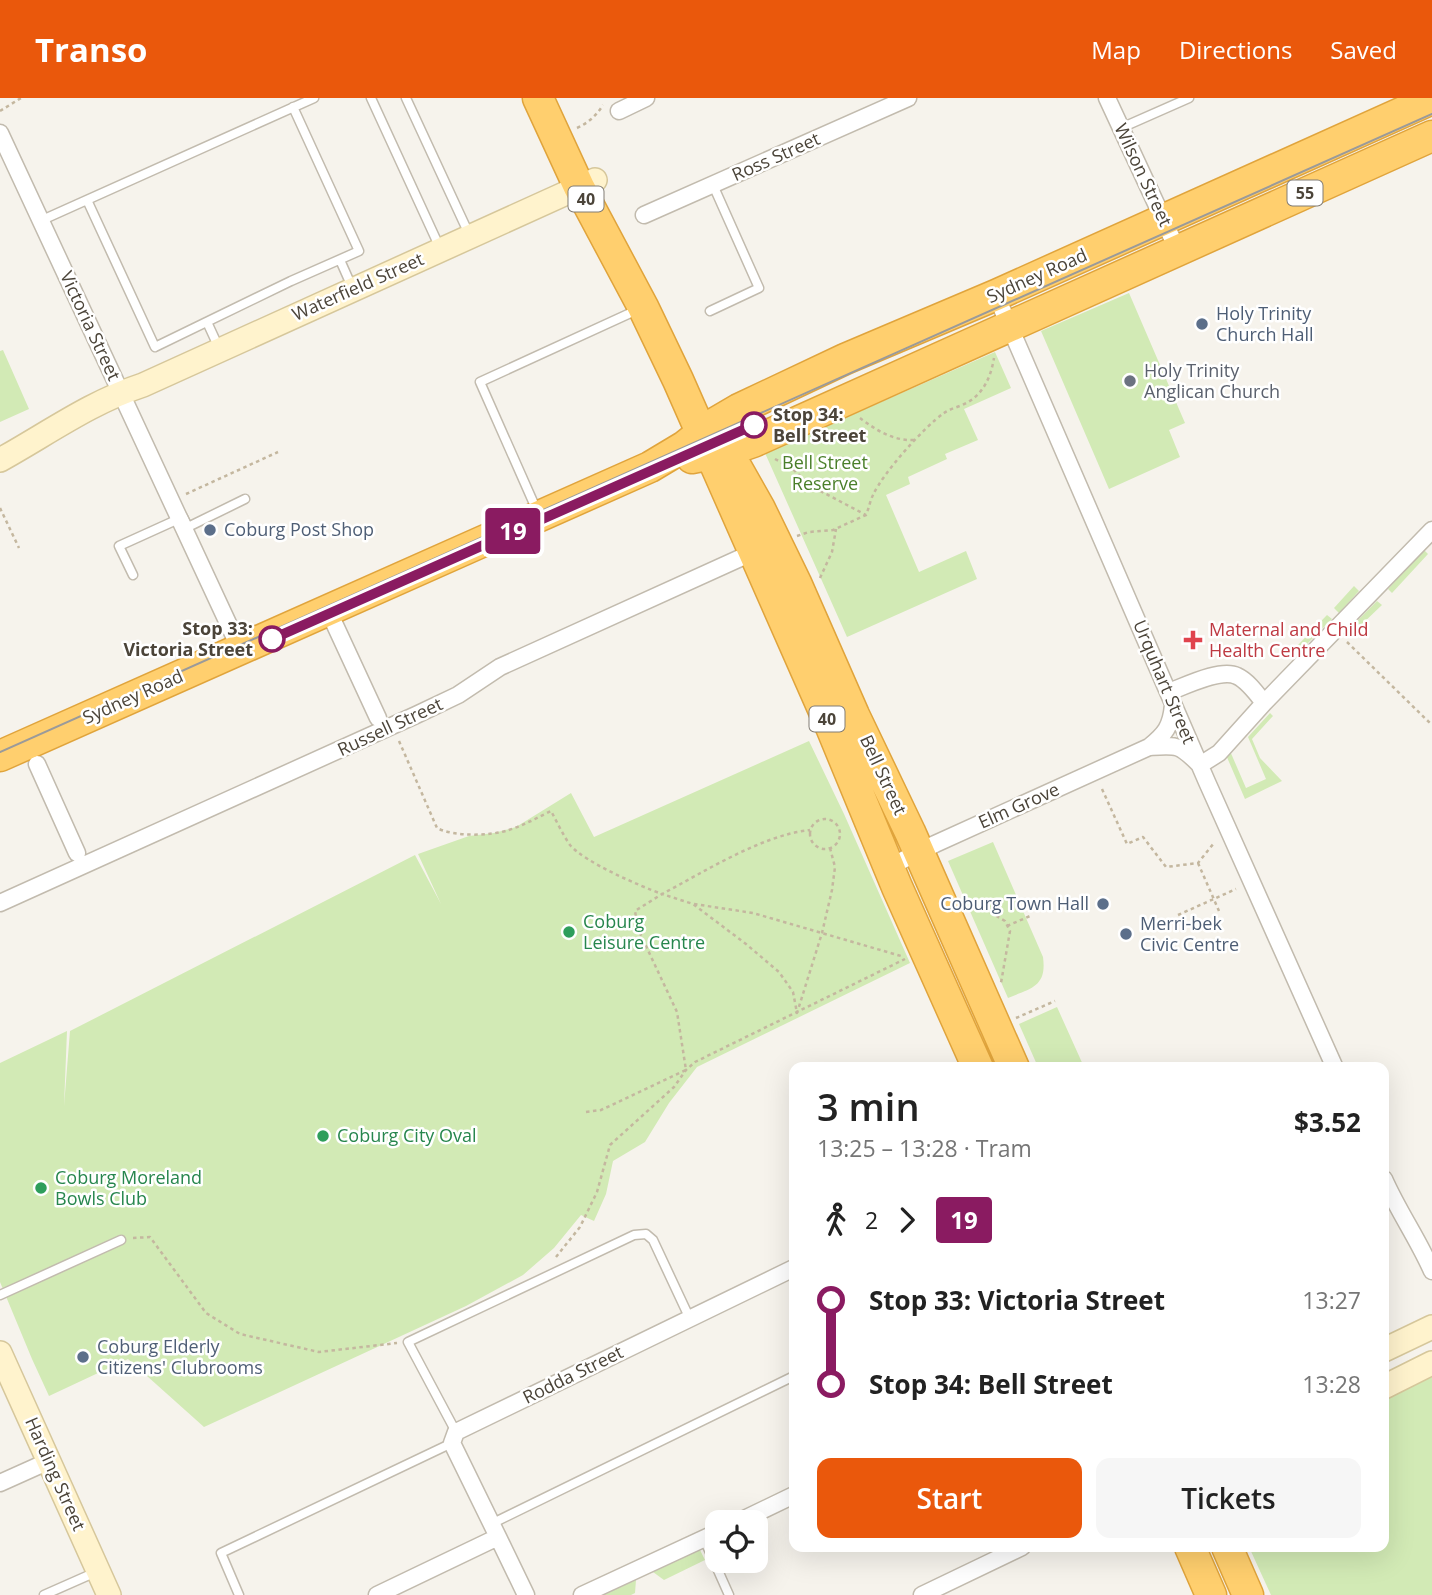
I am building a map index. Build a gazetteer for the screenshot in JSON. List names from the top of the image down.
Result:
{
  "streets": {
    "highway": [
      "55",
      "40",
      "Sydney Road",
      "Bell Street"
    ],
    "street": [
      "Ross Street",
      "Wilson Street",
      "Waterfield Street",
      "Victoria Street",
      "Urquhart Street",
      "Russell Street",
      "Elm Grove",
      "Rodda Street",
      "Harding Street"
    ]
  },
  "crossings": [
    ["Wilson Street", "Sydney Road"],
    ["Sydney Road", "Victoria Street"],
    ["Sydney Road", "Urquhart Street"],
    ["Sydney Road", "Bell Street"],
    ["Waterfield Street", "Victoria Street"],
    ["Waterfield Street", "Bell Street"],
    ["Urquhart Street", "Elm Grove"],
    ["Russell Street", "Bell Street"],
    ["Bell Street", "Elm Grove"]
  ],
  "parks": ["Bell Street Reserve"],
  "places": {
    "other": [
      "Holy Trinity Church Hall",
      "Holy Trinity Anglican Church",
      "Stop 34: Bell Street",
      "Coburg Post Shop",
      "Stop 33: Victoria Street",
      "Coburg Town Hall",
      "Coburg Leisure Centre",
      "Merri-bek Civic Centre",
      "Coburg City Oval",
      "Coburg Moreland Bowls Club",
      "Coburg Elderly Citizens' Clubrooms"
    ],
    "health": ["Maternal and Child Health Centre"]
  },
  "lines": ["tram line 19"],
  "page": {
    "header": "Transo",
    "nav": ["Map", "Directions", "Saved"],
    "on_map": "19",
    "heading": ["3 min", "13:25 – 13:28 · Tram", "$3.52"],
    "legs": ["2", "19"],
    "list": [
      {
        "name": "Stop 33: Victoria Street",
        "value": "13:27"
      },
      {
        "name": "Stop 34: Bell Street",
        "value": "13:28"
      }
    ],
    "buttons": ["Start", "Tickets"]
  }
}
